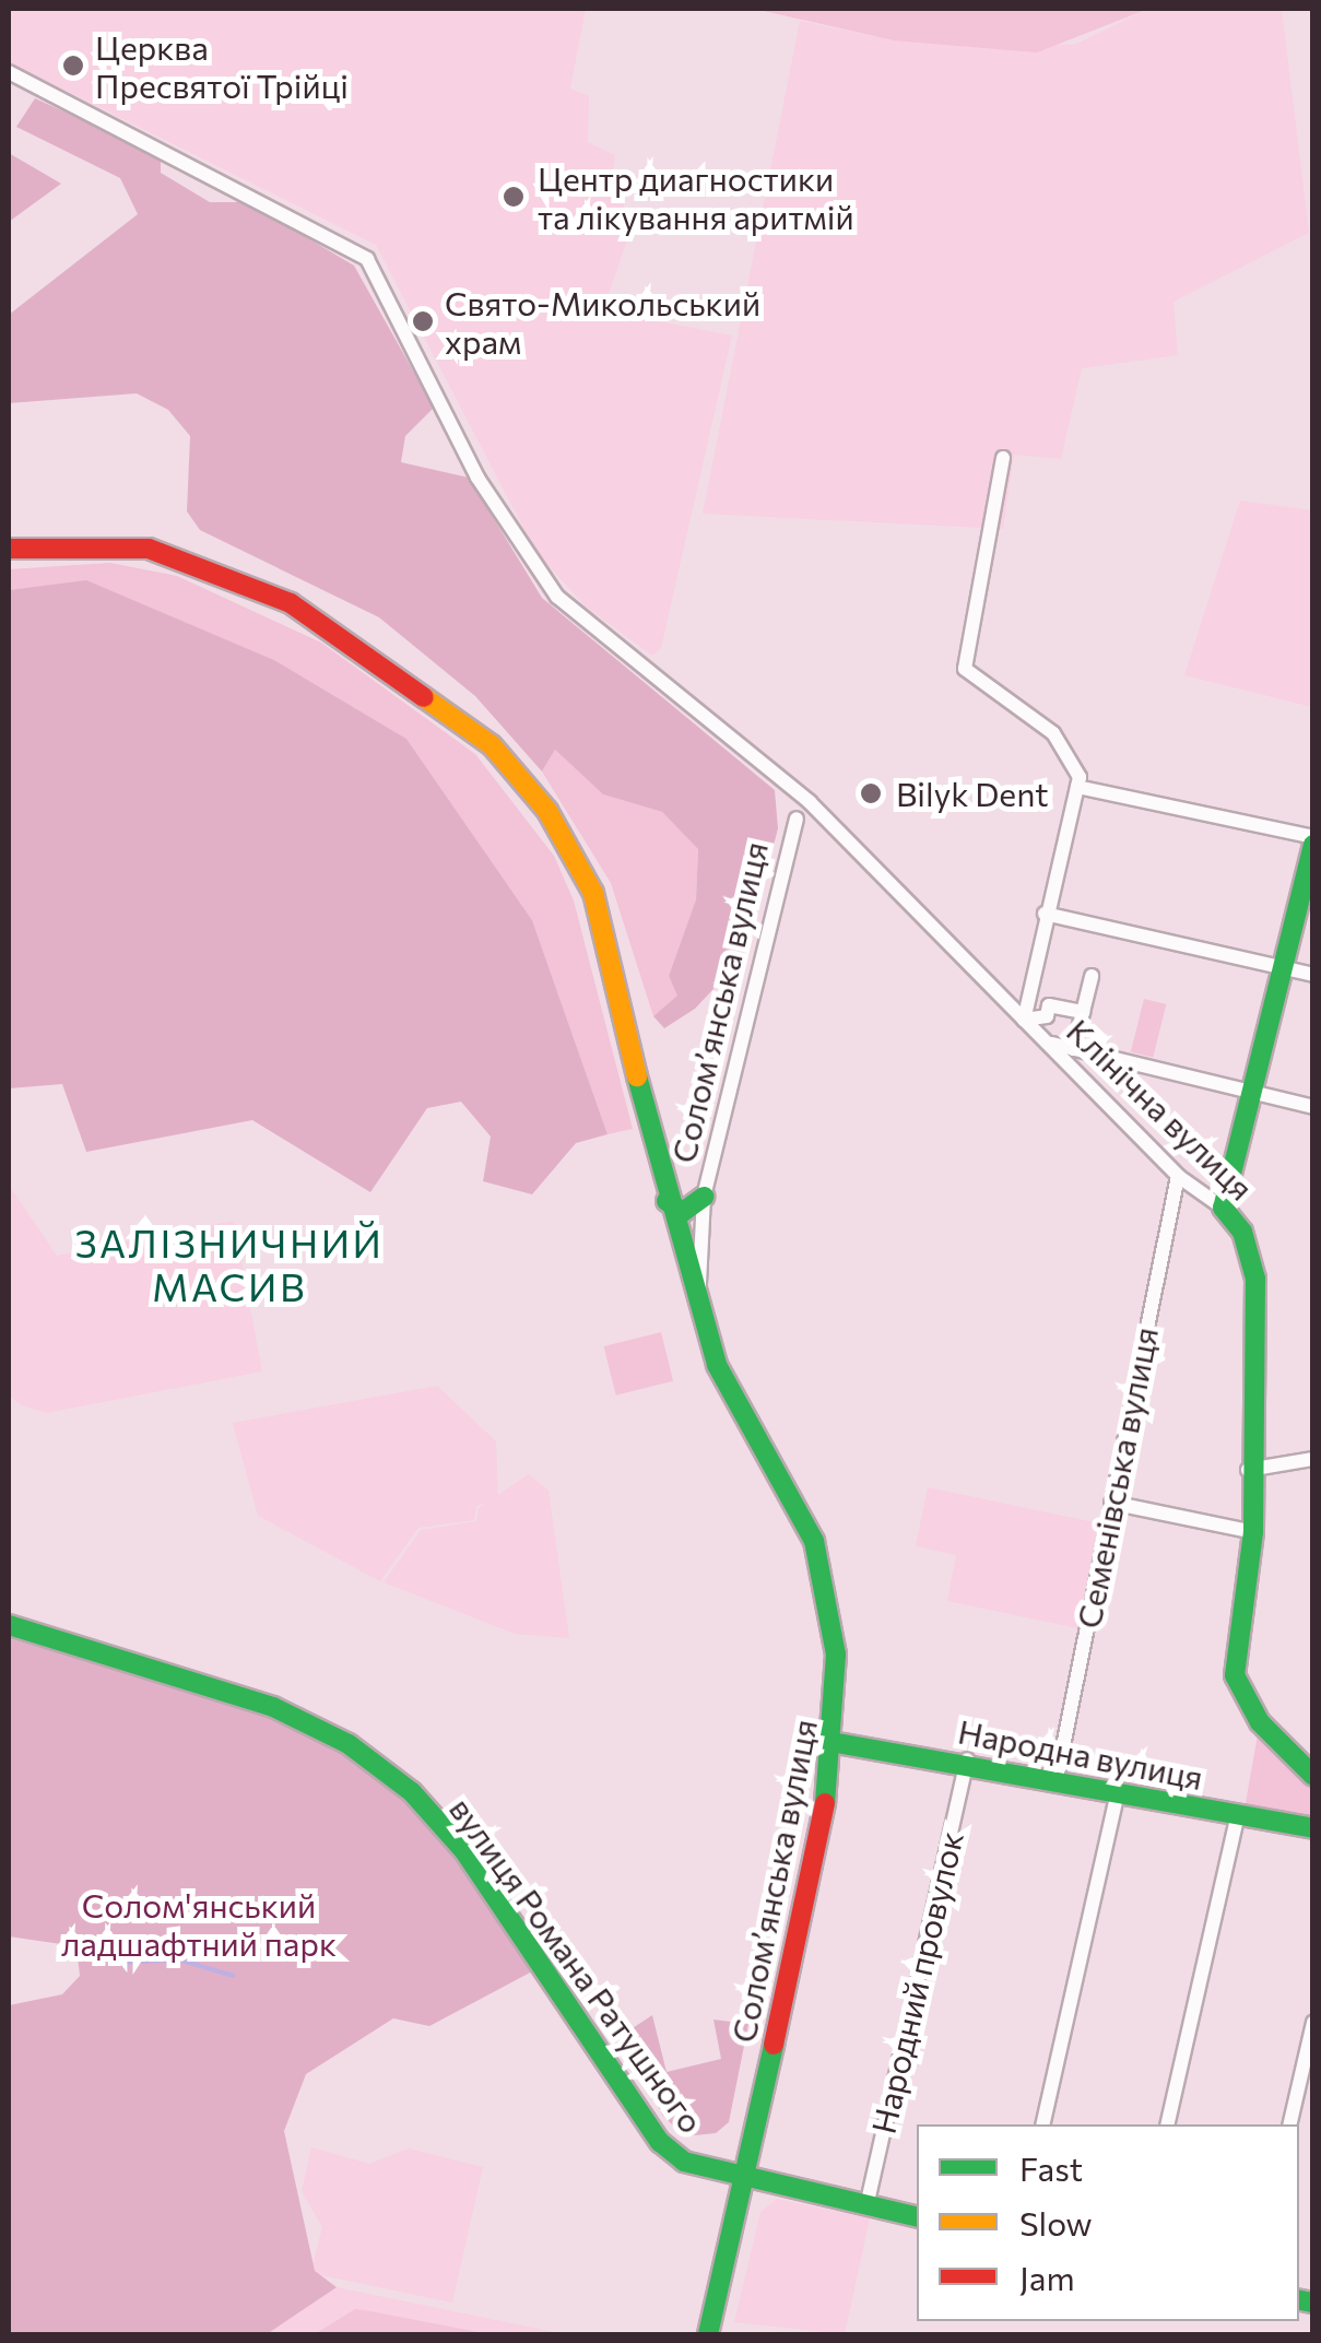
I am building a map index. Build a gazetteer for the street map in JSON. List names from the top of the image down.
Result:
{
  "streets": {
    "main road": [
      "Соломʼянська вулиця",
      "Клінічна вулиця",
      "Народна вулиця",
      "вулиця Романа Ратушного"
    ],
    "street": ["Семенівська вулиця", "Народний провулок"]
  },
  "crossings": [
    ["Соломʼянська вулиця", "Клінічна вулиця"],
    ["Соломʼянська вулиця", "Народна вулиця"],
    ["Соломʼянська вулиця", "вулиця Романа Ратушного"],
    ["Клінічна вулиця", "Семенівська вулиця"],
    ["Семенівська вулиця", "Народна вулиця"],
    ["Народна вулиця", "Народний провулок"],
    ["вулиця Романа Ратушного", "Народний провулок"]
  ],
  "districts": ["ЗАЛІЗНИЧНИЙ МАСИВ"],
  "parks": ["Солом'янський ладшафтний парк"],
  "places": [
    "Церква Пресвятої Трійці",
    "Центр диагностики та лікування аритмій",
    "Свято-Микольський храм",
    "Bilyk Dent"
  ],
  "legend": ["Fast", "Slow", "Jam"]
}
